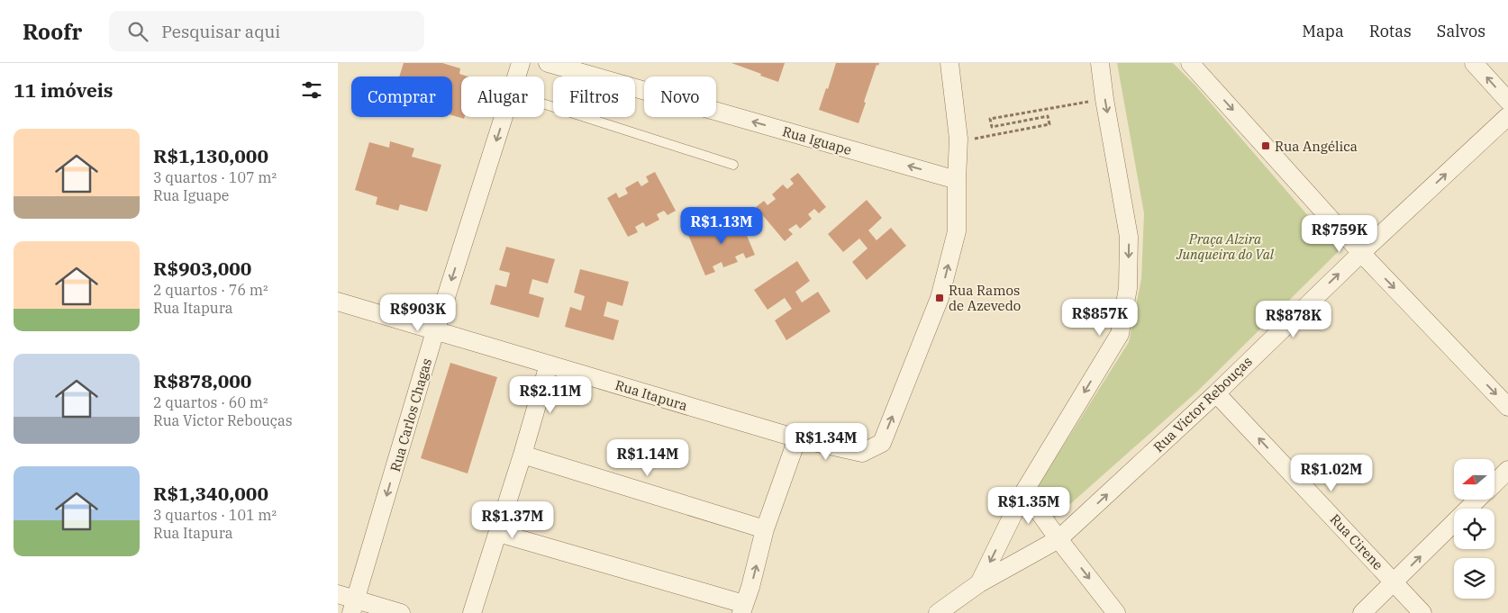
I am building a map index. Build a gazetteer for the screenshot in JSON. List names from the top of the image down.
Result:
{
  "streets": {
    "street": [
      "Rua Iguape",
      "Rua Itapura",
      "Rua Victor Rebouças",
      "Rua Carlos Chagas",
      "Rua Cirene"
    ]
  },
  "crossings": [
    ["Rua Iguape", "Rua Itapura"],
    ["Rua Itapura", "Rua Carlos Chagas"],
    ["Rua Victor Rebouças", "Rua Cirene"]
  ],
  "one_way": [
    "Rua Iguape",
    "Rua Itapura",
    "Rua Victor Rebouças",
    "Rua Cirene"
  ],
  "parks": ["Praça Alzira Junqueira do Val"],
  "places": {
    "transit": ["Rua Angélica", "Rua Ramos de Azevedo"]
  },
  "north": "left",
  "page": {
    "header": "Roofr",
    "search": "Pesquisar aqui",
    "nav": ["Mapa", "Rotas", "Salvos"],
    "heading": "11 imóveis",
    "chip": [
      "Comprar",
      "Alugar",
      "Filtros",
      "Novo"
    ],
    "list": [
      {
        "name": "R$1,130,000",
        "note": "3 quartos · 107 m² · Rua Iguape"
      },
      {
        "name": "R$903,000",
        "note": "2 quartos · 76 m² · Rua Itapura"
      },
      {
        "name": "R$878,000",
        "note": "2 quartos · 60 m² · Rua Victor Rebouças"
      },
      {
        "name": "R$1,340,000",
        "note": "3 quartos · 101 m² · Rua Itapura"
      }
    ],
    "price": [
      "R$1.13M",
      "R$759K",
      "R$903K",
      "R$857K",
      "R$878K",
      "R$2.11M",
      "R$1.34M",
      "R$1.14M",
      "R$1.02M",
      "R$1.35M",
      "R$1.37M"
    ]
  }
}
